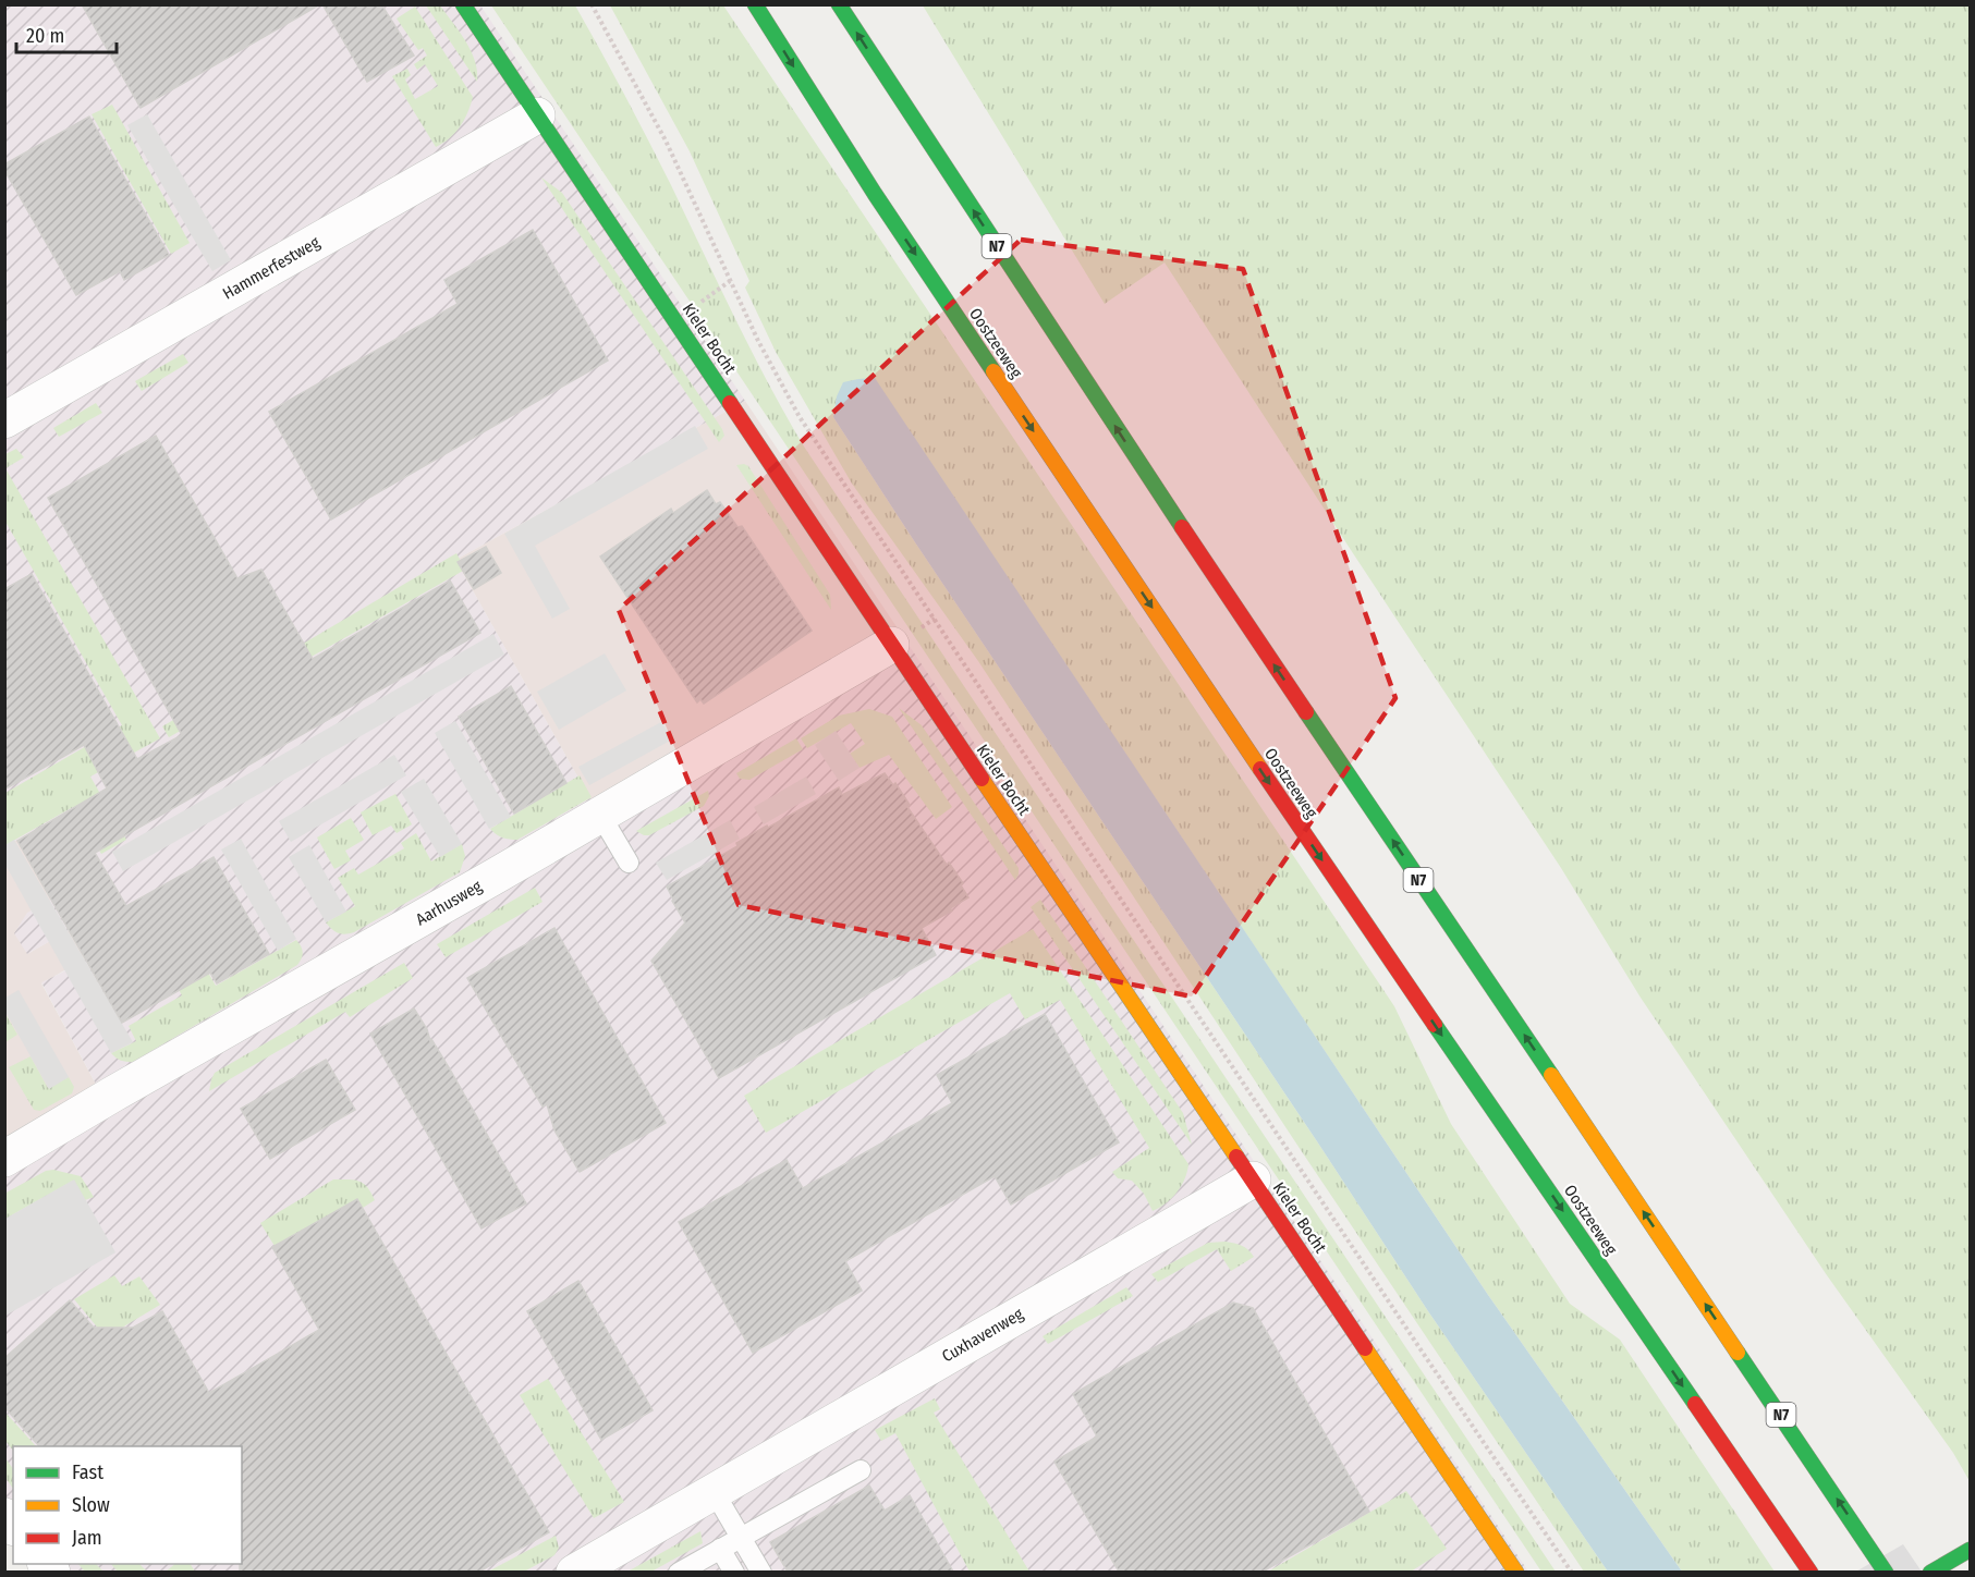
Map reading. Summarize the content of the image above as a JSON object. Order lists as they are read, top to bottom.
{
  "streets": {
    "main road": ["N7", "Kieler Bocht", "Oostzeeweg"],
    "street": ["Hammerfestweg", "Aarhusweg", "Cuxhavenweg"]
  },
  "crossings": [
    ["Hammerfestweg", "Kieler Bocht"],
    ["Kieler Bocht", "Aarhusweg"],
    ["Kieler Bocht", "Cuxhavenweg"]
  ],
  "legend": ["Fast", "Slow", "Jam"],
  "scale_bar": "20 m"
}
